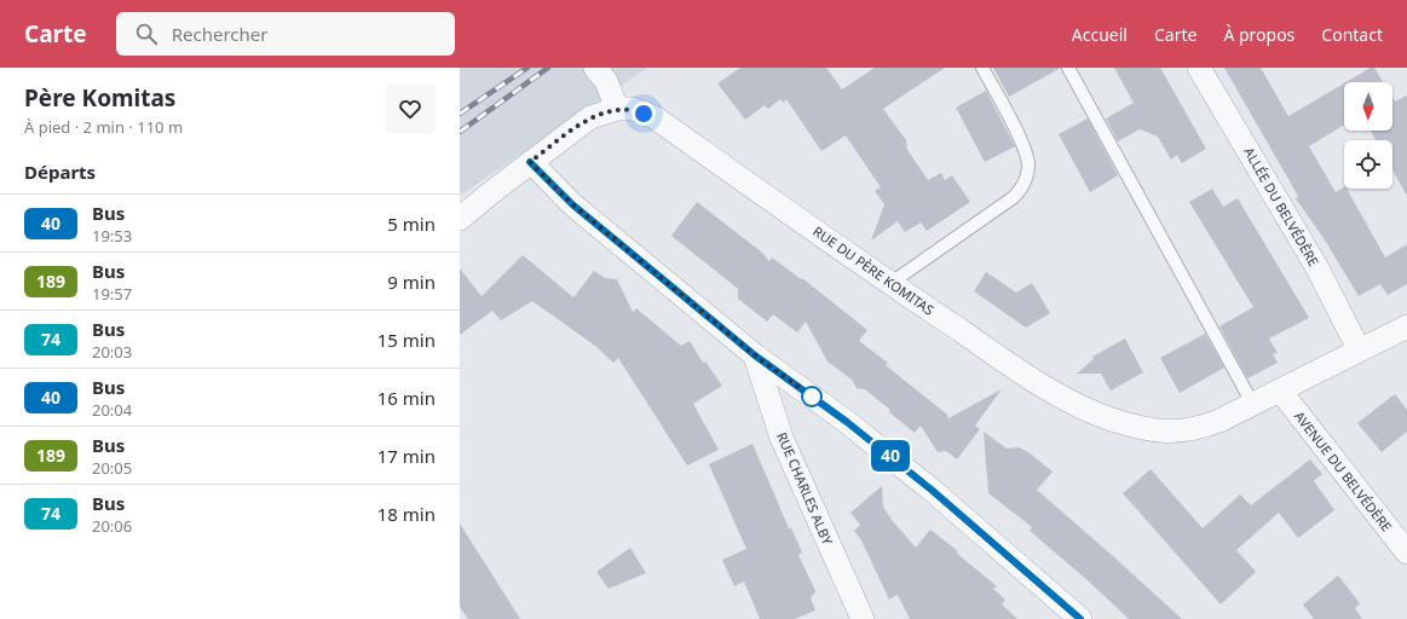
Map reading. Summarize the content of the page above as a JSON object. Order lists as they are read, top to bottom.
{
  "streets": {
    "street": [
      "ALLÉE DU BELVÉDÈRE",
      "RUE DU PÈRE KOMITAS",
      "AVENUE DU BELVÉDÈRE",
      "RUE CHARLES ALBY"
    ]
  },
  "crossings": [
    ["ALLÉE DU BELVÉDÈRE", "RUE DU PÈRE KOMITAS"],
    ["RUE DU PÈRE KOMITAS", "AVENUE DU BELVÉDÈRE"]
  ],
  "lines": ["bus line 40"],
  "north": "bottom",
  "page": {
    "header": "Carte",
    "search": "Rechercher",
    "nav": [
      "Accueil",
      "Carte",
      "À propos",
      "Contact"
    ],
    "heading": [
      ["Père Komitas", "À pied · 2 min · 110 m"],
      "Départs"
    ],
    "on_map": "40",
    "list": [
      {
        "mark": "40",
        "name": "Bus",
        "note": "19:53",
        "value": "5 min"
      },
      {
        "mark": "189",
        "name": "Bus",
        "note": "19:57",
        "value": "9 min"
      },
      {
        "mark": "74",
        "name": "Bus",
        "note": "20:03",
        "value": "15 min"
      },
      {
        "mark": "40",
        "name": "Bus",
        "note": "20:04",
        "value": "16 min"
      },
      {
        "mark": "189",
        "name": "Bus",
        "note": "20:05",
        "value": "17 min"
      },
      {
        "mark": "74",
        "name": "Bus",
        "note": "20:06",
        "value": "18 min"
      }
    ]
  }
}
